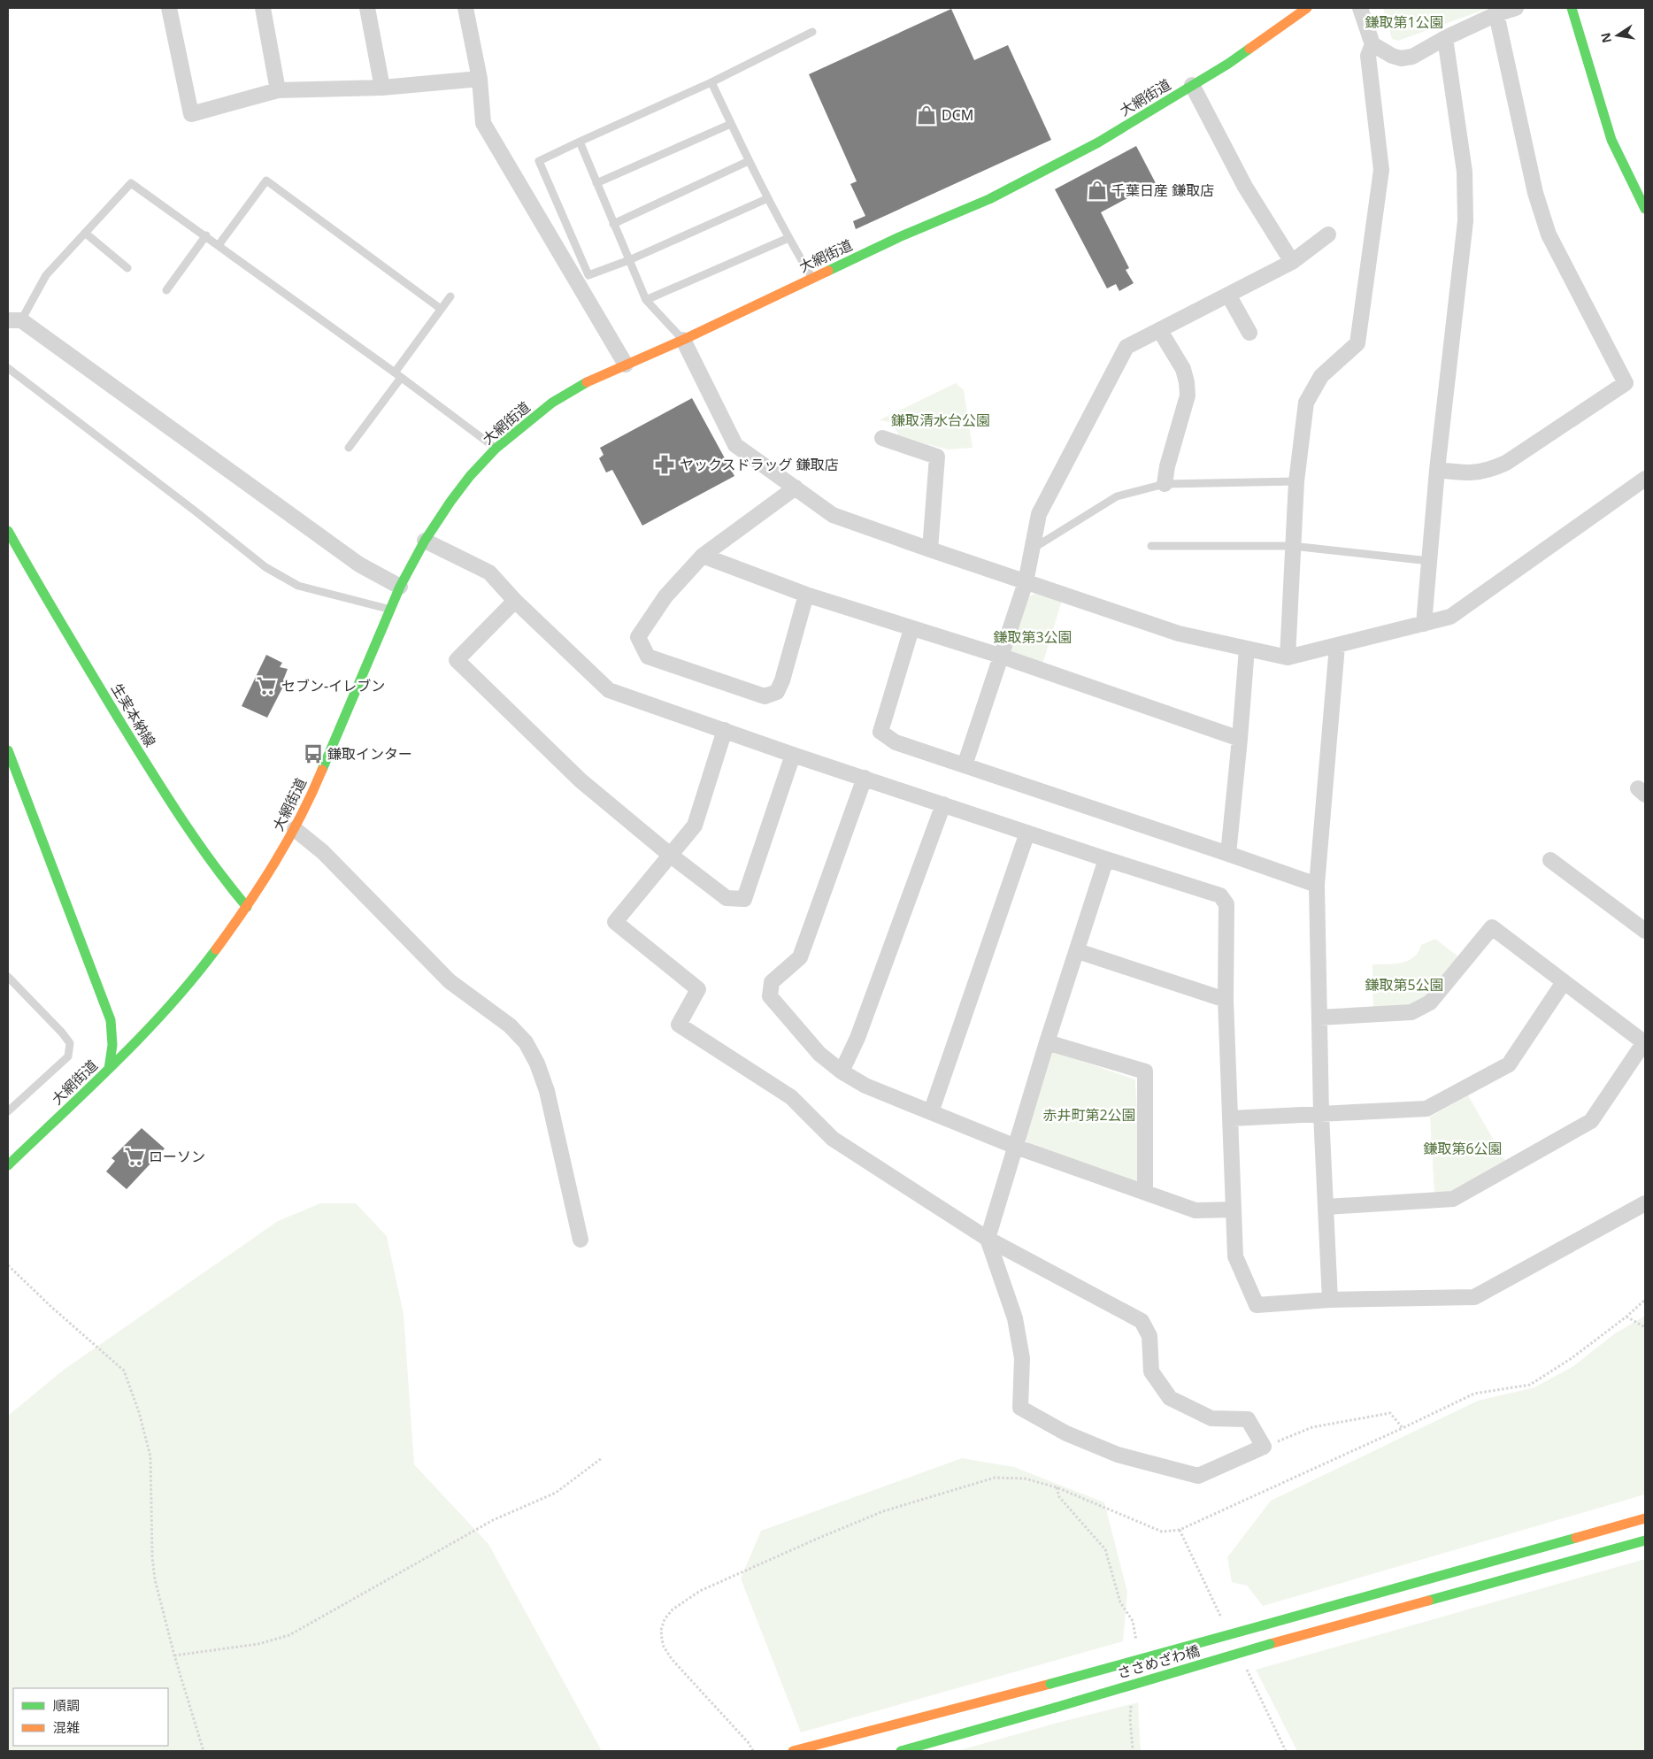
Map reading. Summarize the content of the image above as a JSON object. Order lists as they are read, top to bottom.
{
  "streets": {
    "main road": ["大網街道", "生実本納線", "ささめざわ橋"]
  },
  "crossings": [
    ["大網街道", "生実本納線"]
  ],
  "parks": [
    "鎌取第1公園",
    "鎌取清水台公園",
    "鎌取第3公園",
    "鎌取第5公園",
    "赤井町第2公園",
    "鎌取第6公園"
  ],
  "places": {
    "shop": ["DCM", "千葉日産 鎌取店"],
    "pharmacy": ["ヤックスドラッグ 鎌取店"],
    "supermarket": ["セブン-イレブン", "ローソン"],
    "bus stop": ["鎌取インター"]
  },
  "legend": ["順調", "混雑"],
  "north": "left"
}
